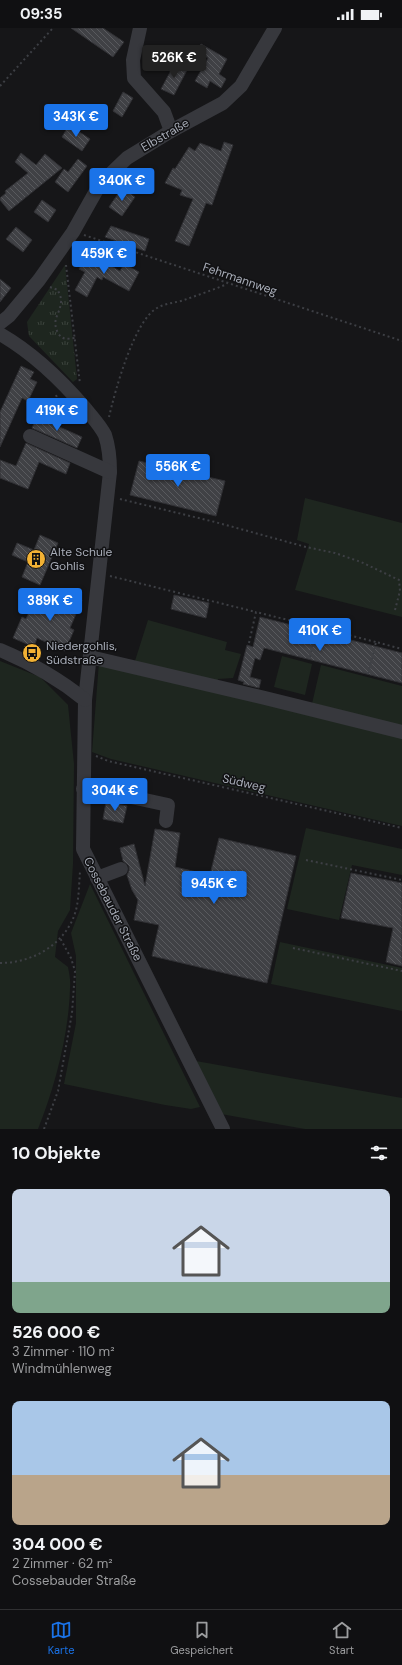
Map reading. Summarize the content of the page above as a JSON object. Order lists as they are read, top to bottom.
{
  "streets": {
    "street": ["Elbstraße", "Cossebauder Straße"],
    "path": ["Fehrmannweg", "Südweg"]
  },
  "crossings": [
    ["Elbstraße", "Fehrmannweg"],
    ["Südweg", "Cossebauder Straße"]
  ],
  "places": {
    "building": ["Alte Schule Gohlis"],
    "bus stop": ["Niedergohlis, Südstraße"]
  },
  "page": {
    "status": "09:35",
    "price": [
      "526K €",
      "343K €",
      "340K €",
      "459K €",
      "419K €",
      "556K €",
      "389K €",
      "410K €",
      "304K €",
      "945K €"
    ],
    "heading": "10 Objekte",
    "list": [
      {
        "name": "526 000 €",
        "note": "3 Zimmer · 110 m² · Windmühlenweg"
      },
      {
        "name": "304 000 €",
        "note": "2 Zimmer · 62 m² · Cossebauder Straße"
      }
    ],
    "tabs": ["Karte", "Gespeichert", "Start"]
  }
}
